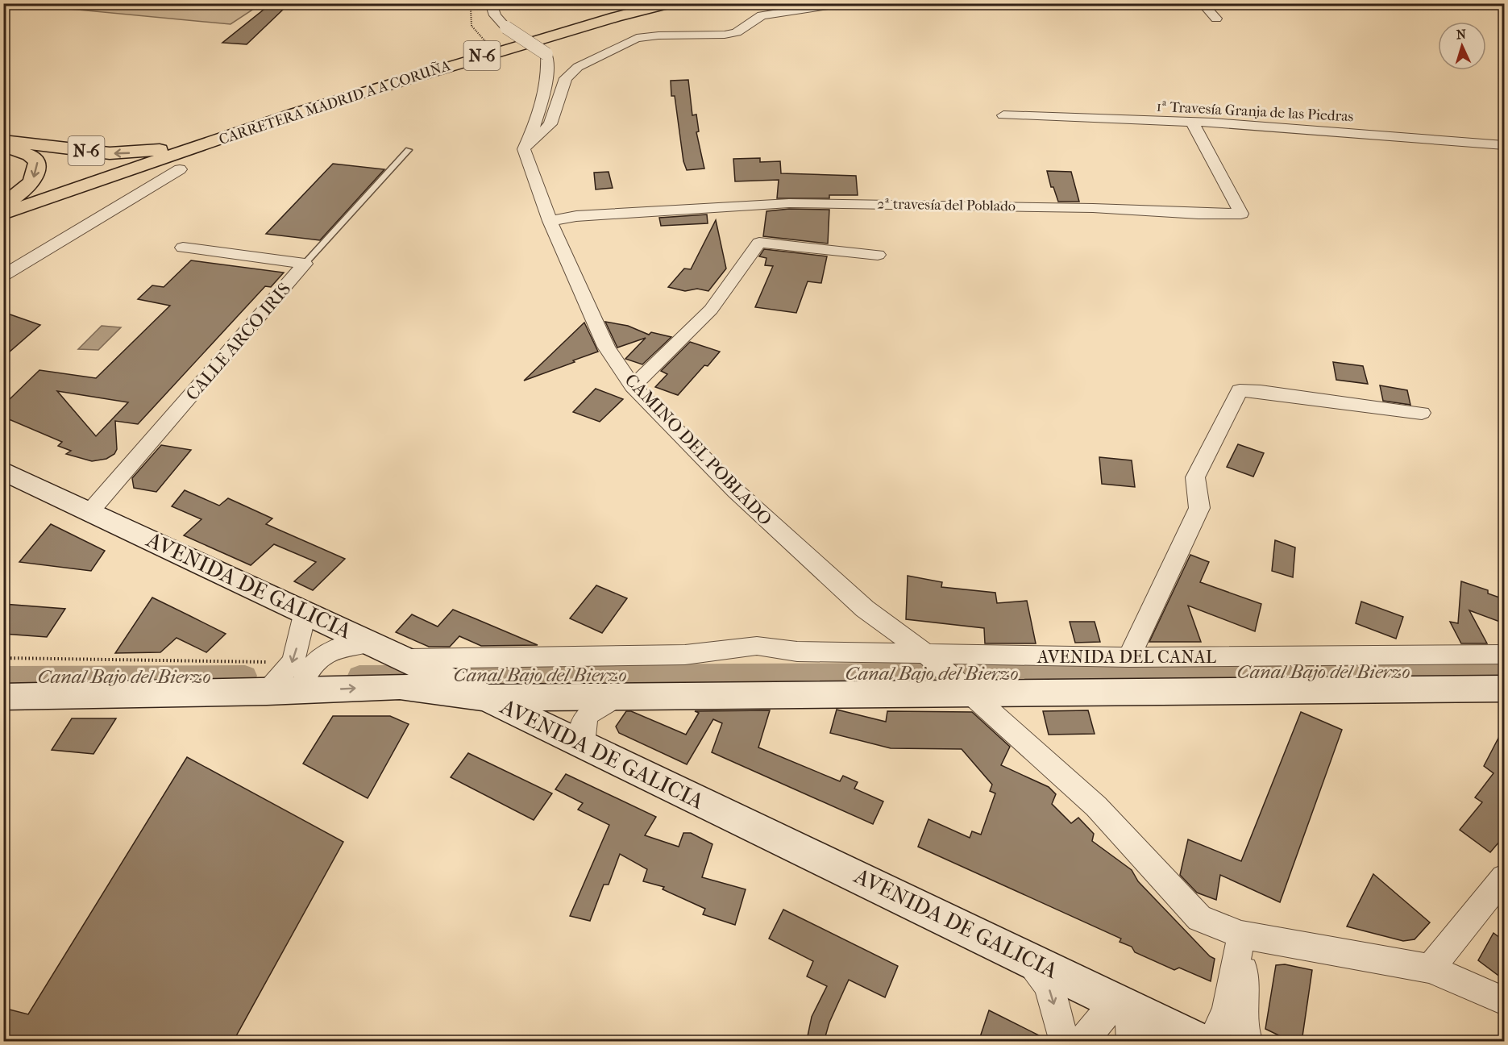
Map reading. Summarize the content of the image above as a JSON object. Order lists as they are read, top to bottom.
{
  "streets": {
    "highway": ["N-6", "CARRETERA MADRID A A CORUÑA"],
    "street": [
      "1ª Travesía Granja de las Piedras",
      "2ª travesía del Poblado",
      "CALLE ARCO IRIS",
      "CAMINO DEL POBLADO",
      "AVENIDA DE GALICIA",
      "AVENIDA DEL CANAL"
    ]
  },
  "crossings": [
    ["N-6", "CARRETERA MADRID A A CORUÑA"],
    ["1ª Travesía Granja de las Piedras", "2ª travesía del Poblado"],
    ["2ª travesía del Poblado", "CAMINO DEL POBLADO"],
    ["CALLE ARCO IRIS", "AVENIDA DE GALICIA"],
    ["CAMINO DEL POBLADO", "AVENIDA DEL CANAL"],
    ["AVENIDA DE GALICIA", "AVENIDA DEL CANAL"]
  ],
  "water": ["Canal Bajo del Bierzo"],
  "north": "top"
}
